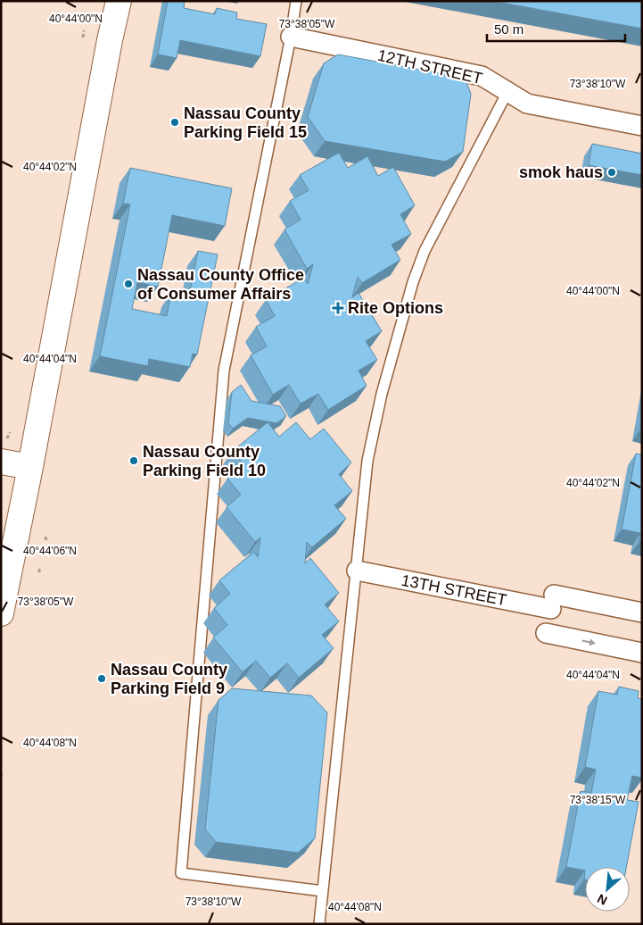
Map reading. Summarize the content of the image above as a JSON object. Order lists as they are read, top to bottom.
{
  "streets": {
    "street": ["12TH STREET", "13TH STREET"]
  },
  "places": {
    "other": [
      "Nassau County Parking Field 15",
      "smok haus",
      "Nassau County Office of Consumer Affairs",
      "Nassau County Parking Field 10",
      "Nassau County Parking Field 9"
    ],
    "health": ["Rite Options"]
  },
  "scale_bar": "50 m",
  "north": "bottom left",
  "coordinates": [
    "40°44'00\"N",
    "73°38'05\"W",
    "73°38'10\"W",
    "40°44'02\"N",
    "40°44'04\"N",
    "40°44'06\"N",
    "40°44'08\"N",
    "73°38'15\"W"
  ]
}
